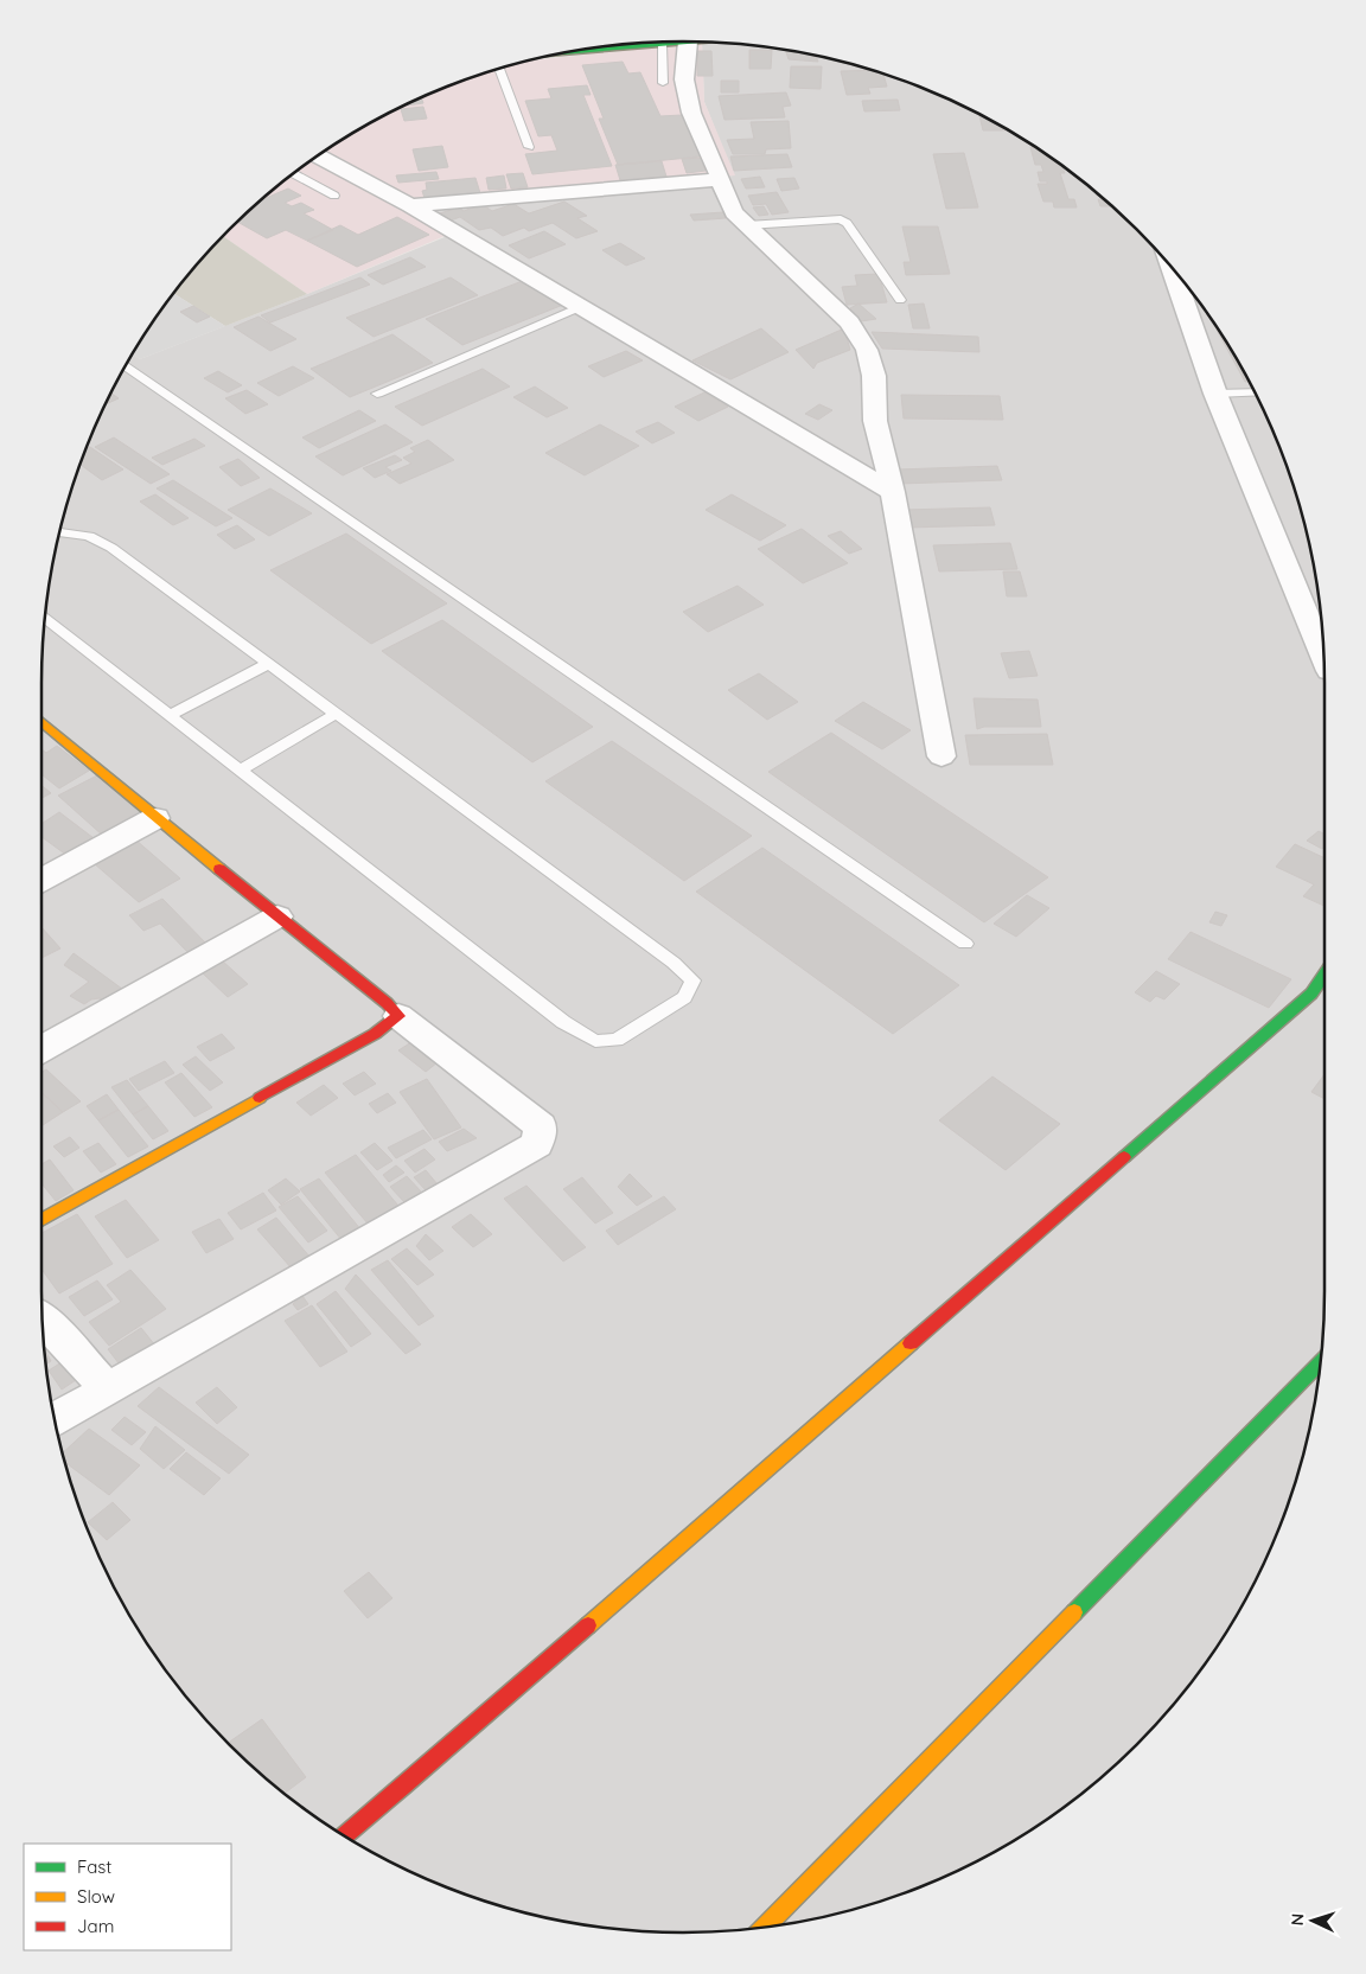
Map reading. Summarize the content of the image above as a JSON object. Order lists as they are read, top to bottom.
{
  "legend": ["Fast", "Slow", "Jam"],
  "north": "left"
}
